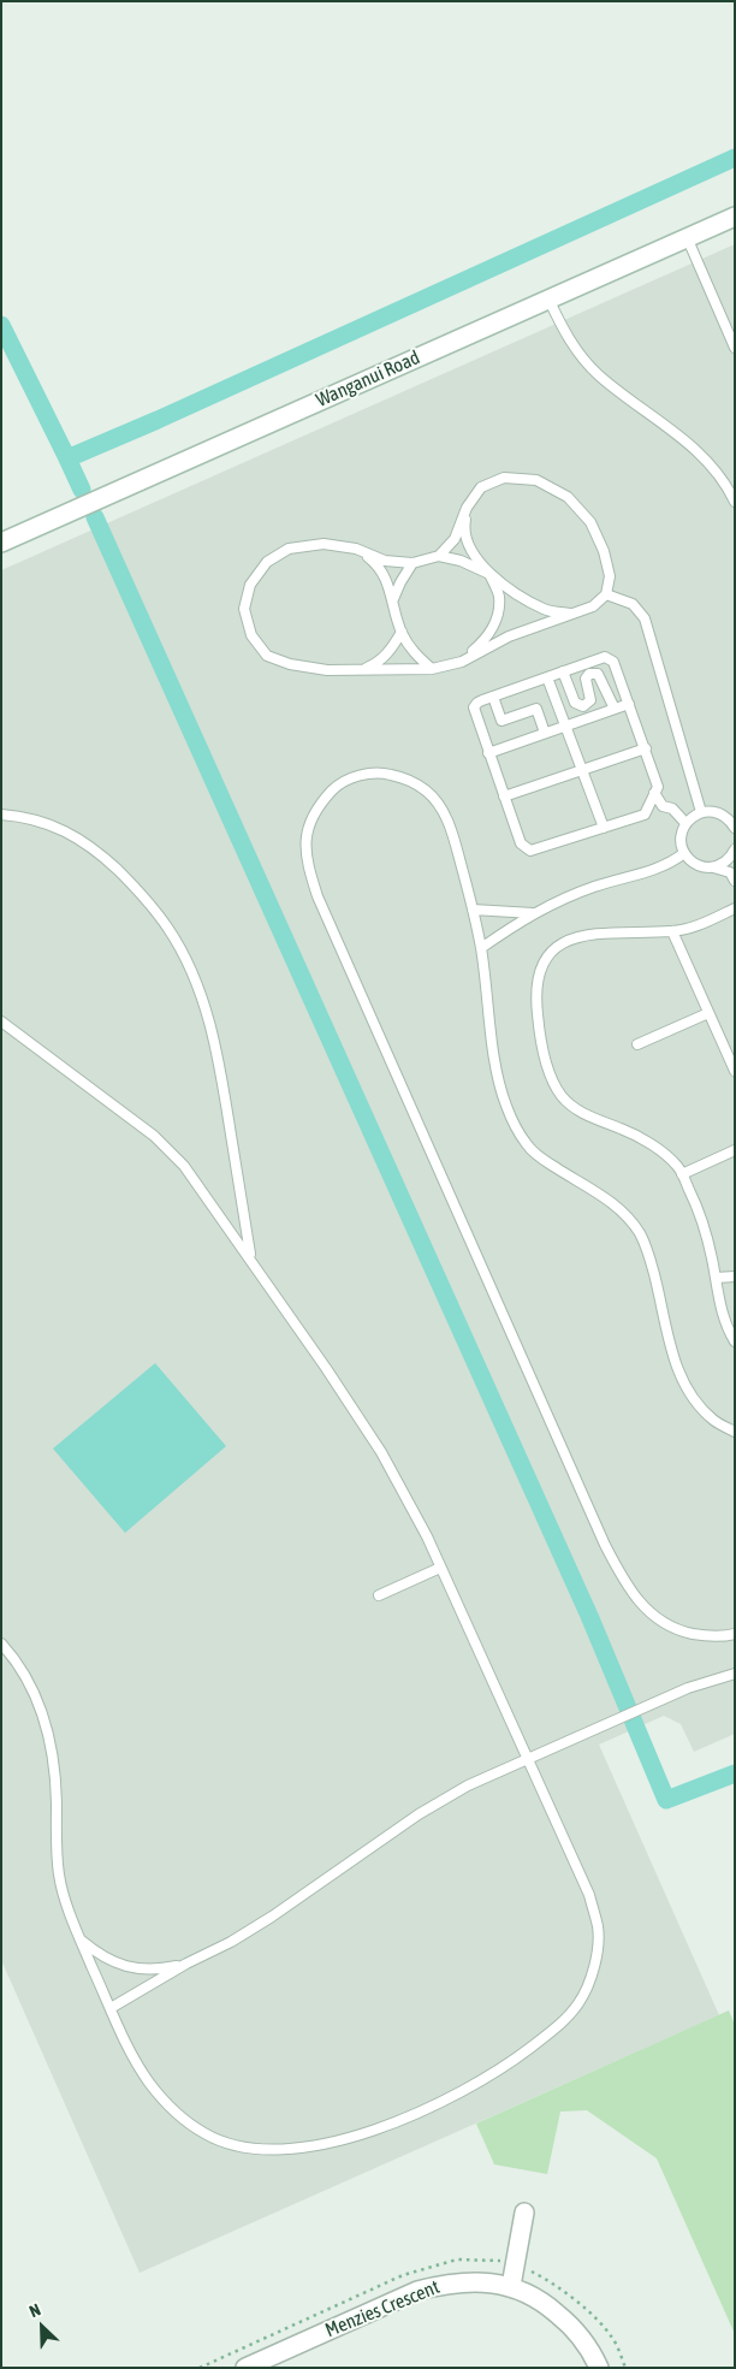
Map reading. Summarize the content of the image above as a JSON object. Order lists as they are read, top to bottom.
{
  "streets": {
    "street": ["Wanganui Road", "Menzies Crescent"]
  },
  "north": "top left"
}
